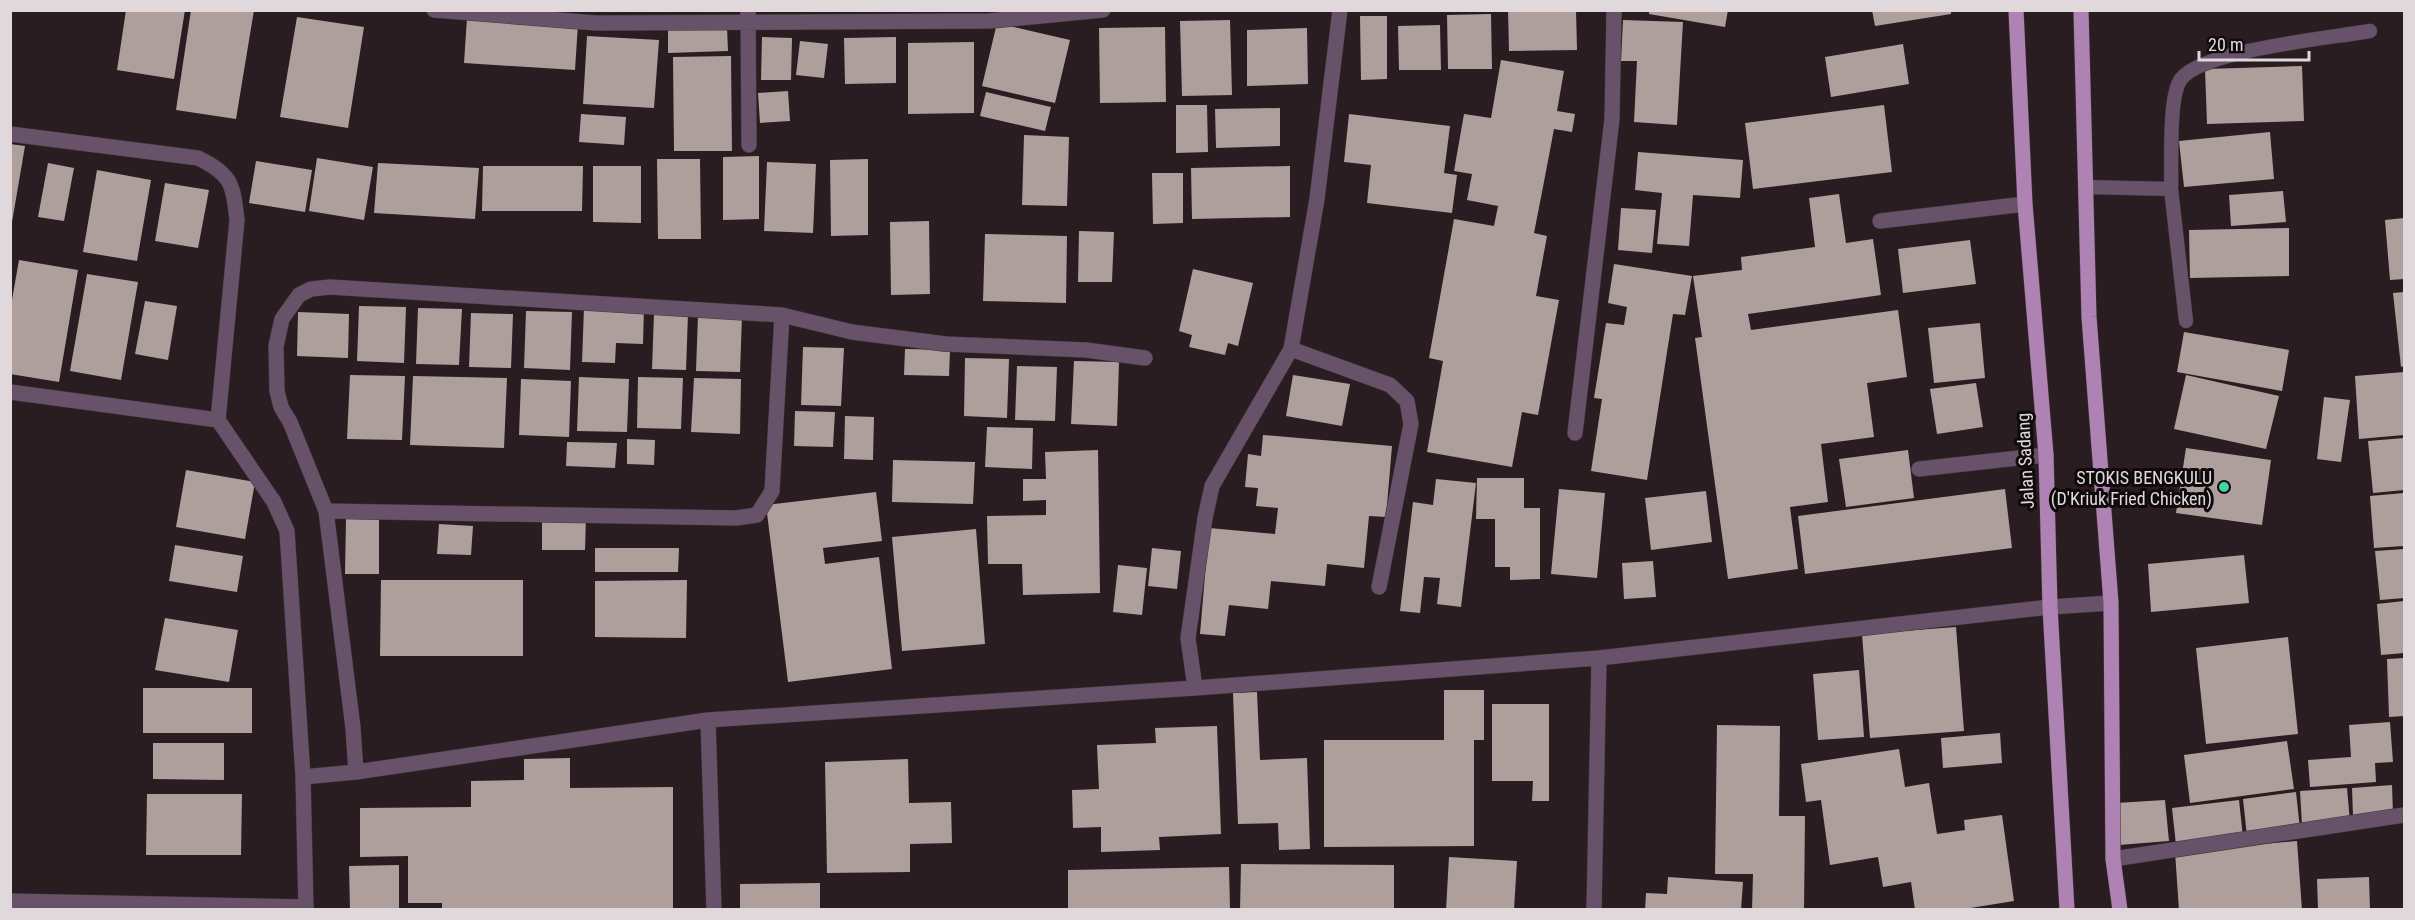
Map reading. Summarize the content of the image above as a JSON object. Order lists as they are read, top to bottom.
{
  "streets": {
    "main road": ["Jalan Sadang"]
  },
  "places": ["STOKIS BENGKULU (D'Kriuk Fried Chicken)"],
  "scale_bar": "20 m"
}
